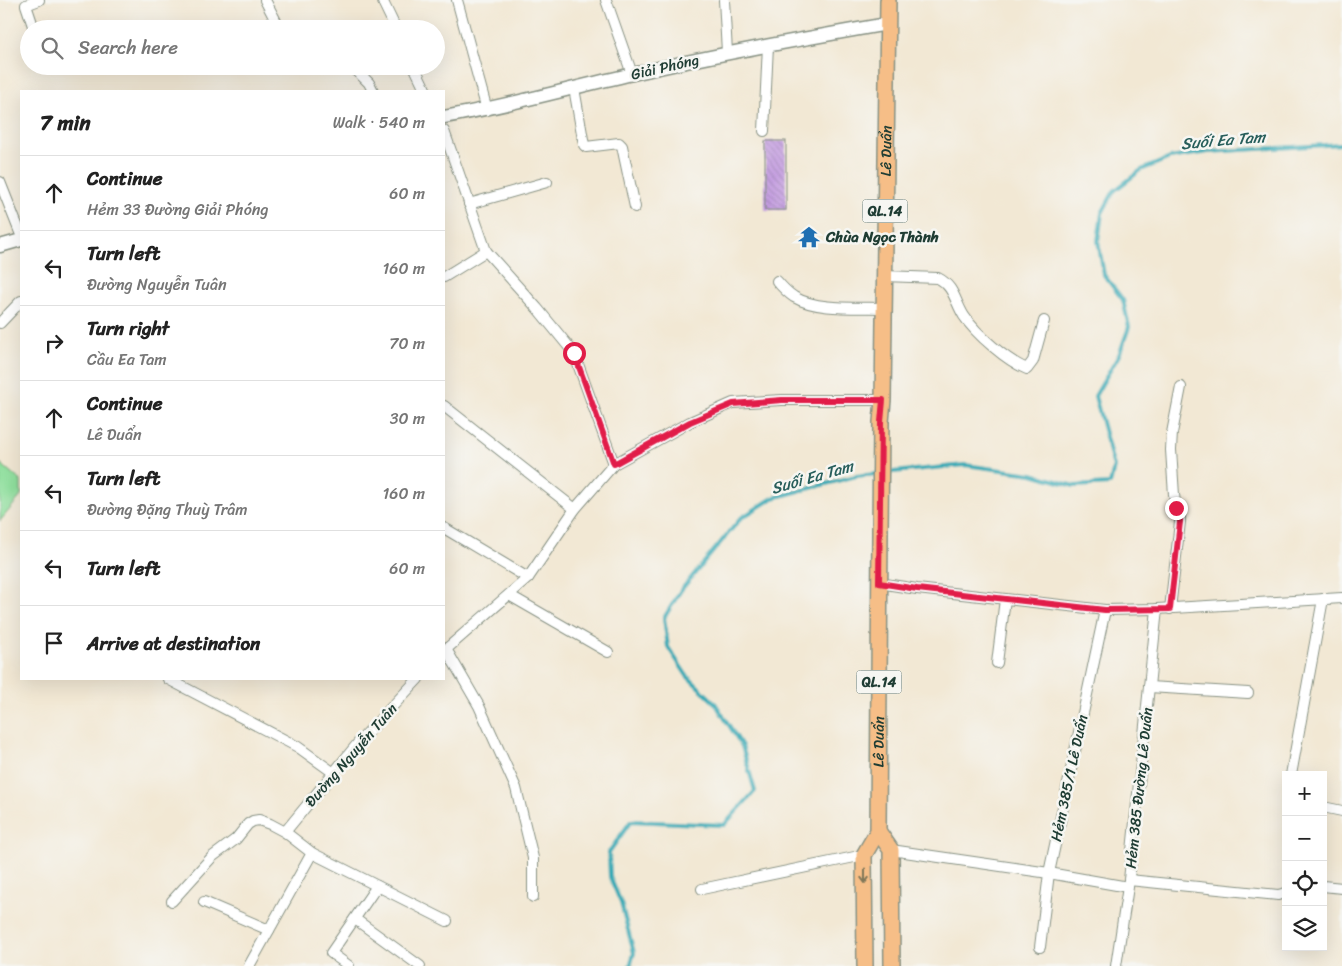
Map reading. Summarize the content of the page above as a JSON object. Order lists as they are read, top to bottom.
{
  "streets": {
    "main road": ["Lê Duẩn", "QL.14"],
    "street": [
      "Giải Phóng",
      "Đường Nguyễn Tuân",
      "Hẻm 385/1 Lê Duẩn",
      "Hẻm 385 Đường Lê Duẩn"
    ]
  },
  "crossings": [
    ["Giải Phóng", "Lê Duẩn"]
  ],
  "water": ["Suối Ea Tam"],
  "places": {
    "temple": ["Chùa Ngọc Thành"]
  },
  "page": {
    "search": "Search here",
    "heading": ["7 min", "Walk · 540 m"],
    "list": [
      ["Continue", "Hẻm 33 Đường Giải Phóng", "60 m"],
      ["Turn left", "Đường Nguyễn Tuân", "160 m"],
      ["Turn right", "Cầu Ea Tam", "70 m"],
      ["Continue", "Lê Duẩn", "30 m"],
      ["Turn left", "Đường Đặng Thuỳ Trâm", "160 m"],
      ["Turn left", "60 m"],
      "Arrive at destination"
    ],
    "map_buttons": ["+", "−"]
  }
}
